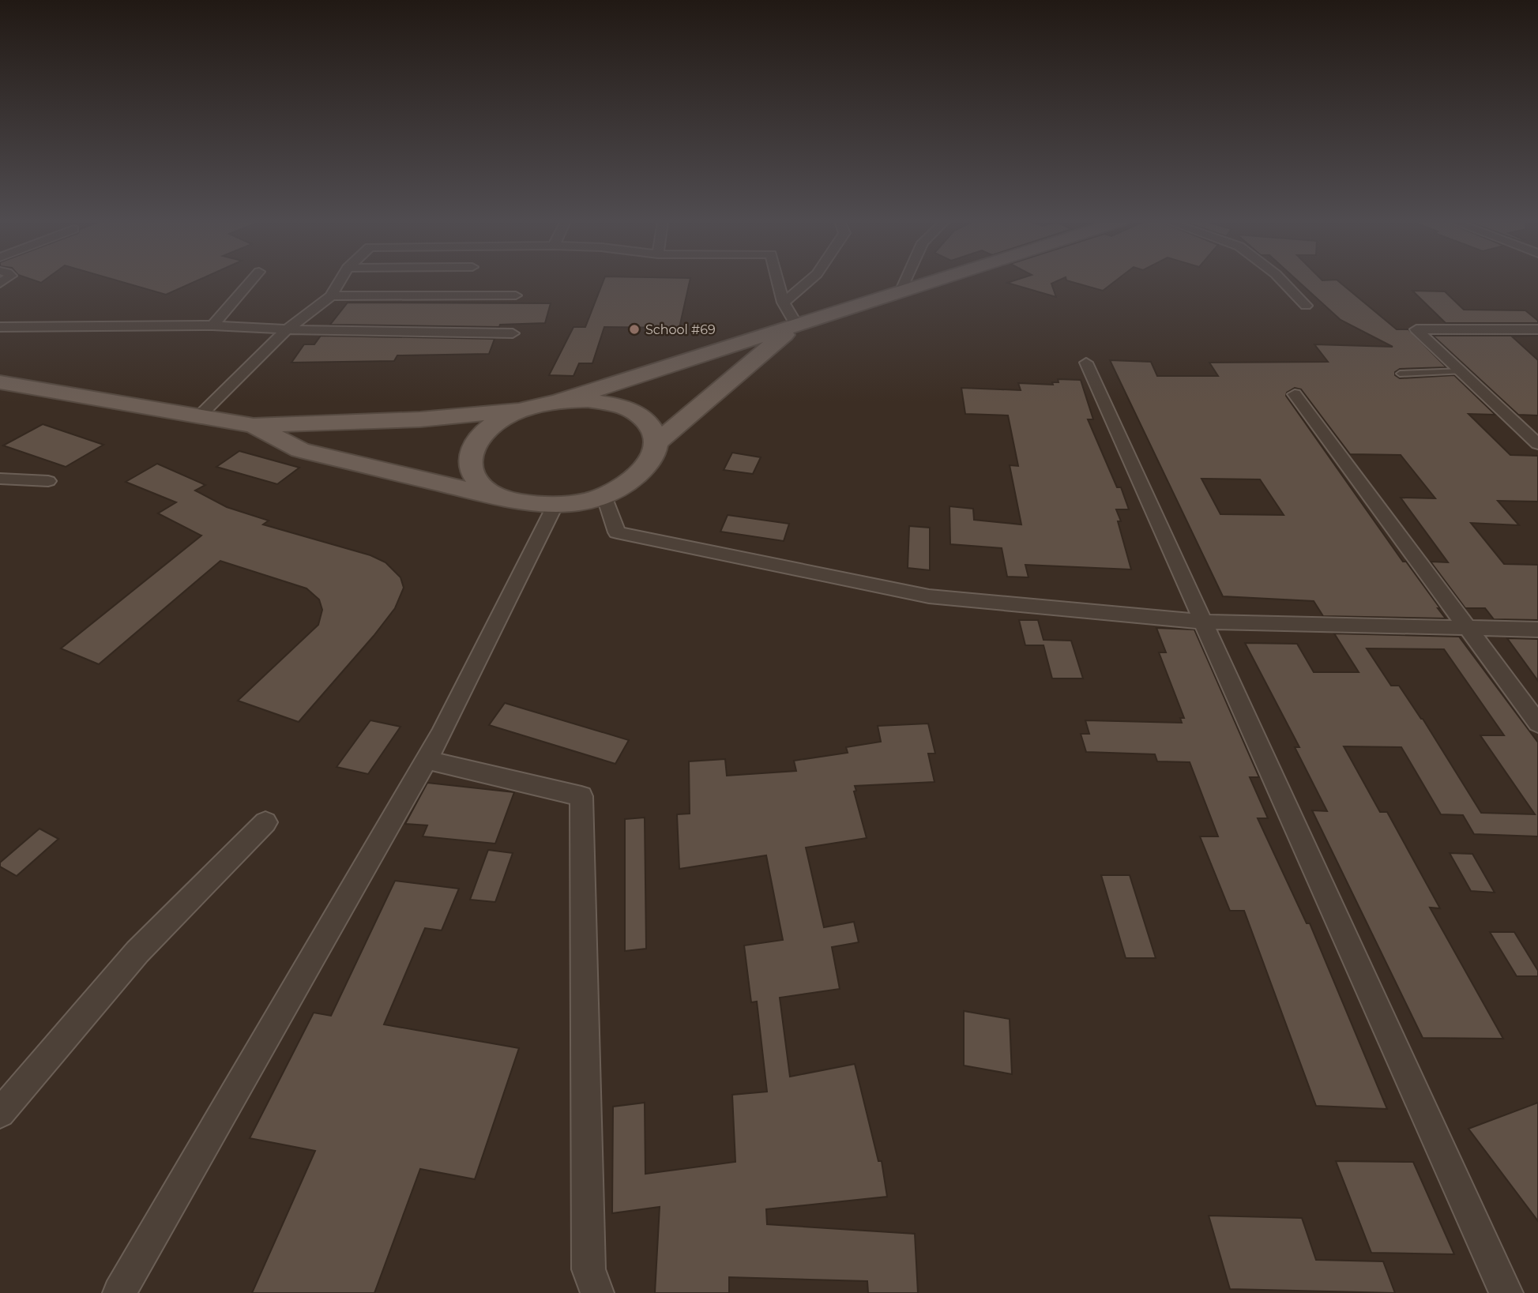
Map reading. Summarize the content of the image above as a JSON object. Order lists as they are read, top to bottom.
{
  "places": ["School #69"]
}
